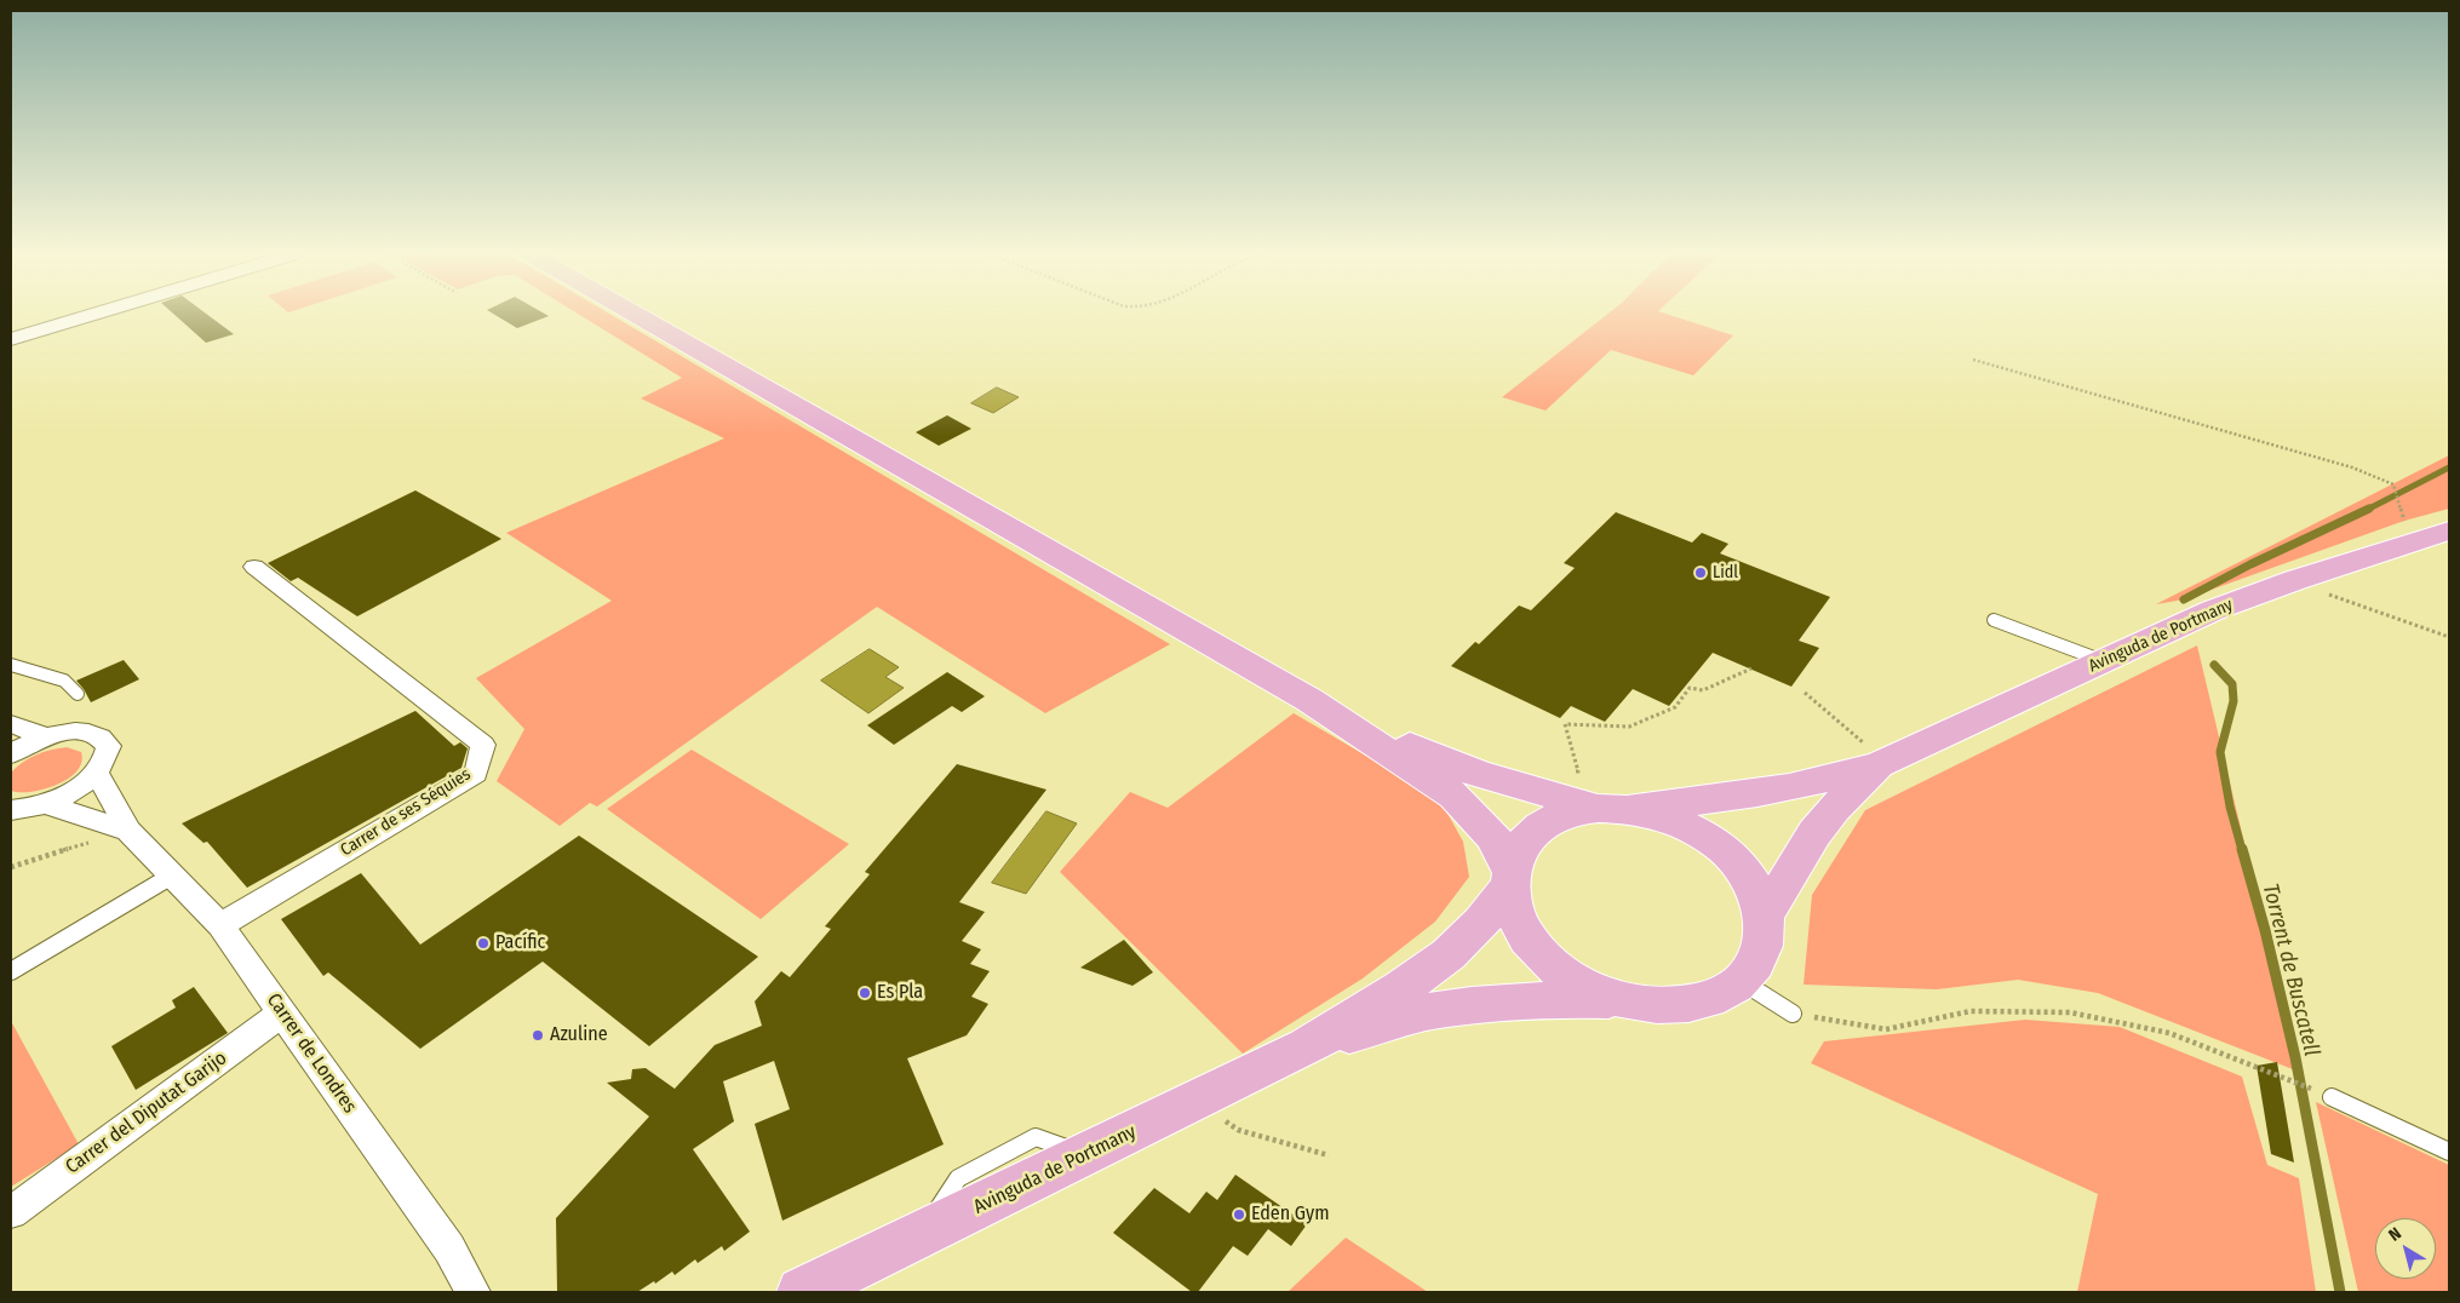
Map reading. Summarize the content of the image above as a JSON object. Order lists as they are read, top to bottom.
{
  "streets": {
    "main road": ["Avinguda de Portmany"],
    "street": ["Carrer de ses Séquies", "Carrer de Londres", "Carrer del Diputat Garijo"]
  },
  "crossings": [
    ["Carrer de ses Séquies", "Carrer de Londres"],
    ["Carrer de Londres", "Carrer del Diputat Garijo"]
  ],
  "water": ["Torrent de Buscatell"],
  "places": [
    "Lidl",
    "Pacífic",
    "Es Pla",
    "Azuline",
    "Eden Gym"
  ],
  "north": "top left"
}
